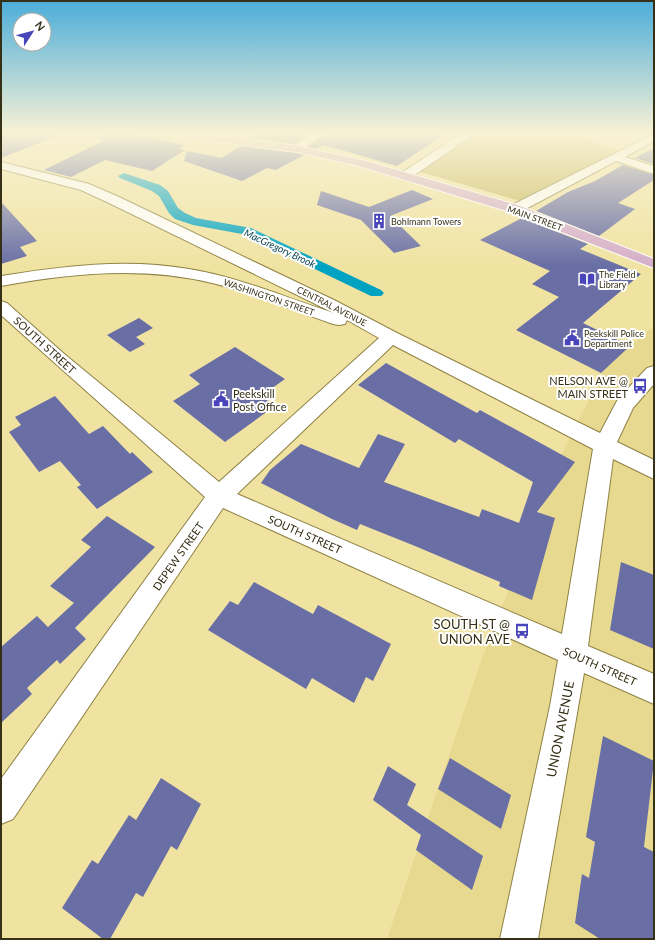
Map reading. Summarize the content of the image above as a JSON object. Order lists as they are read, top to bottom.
{
  "streets": {
    "main road": ["MAIN STREET"],
    "street": [
      "WASHINGTON STREET",
      "CENTRAL AVENUE",
      "SOUTH STREET",
      "DEPEW STREET",
      "UNION AVENUE"
    ]
  },
  "crossings": [
    ["WASHINGTON STREET", "CENTRAL AVENUE"],
    ["WASHINGTON STREET", "DEPEW STREET"],
    ["CENTRAL AVENUE", "DEPEW STREET"],
    ["CENTRAL AVENUE", "UNION AVENUE"],
    ["SOUTH STREET", "DEPEW STREET"],
    ["SOUTH STREET", "UNION AVENUE"]
  ],
  "water": ["MacGregory Brook"],
  "places": {
    "building": ["Bohlmann Towers"],
    "library": ["The Field Library"],
    "public building": ["Peekskill Police Department", "Peekskill Post Office"],
    "bus stop": ["NELSON AVE @ MAIN STREET", "SOUTH ST @ UNION AVE"]
  },
  "north": "top right"
}
